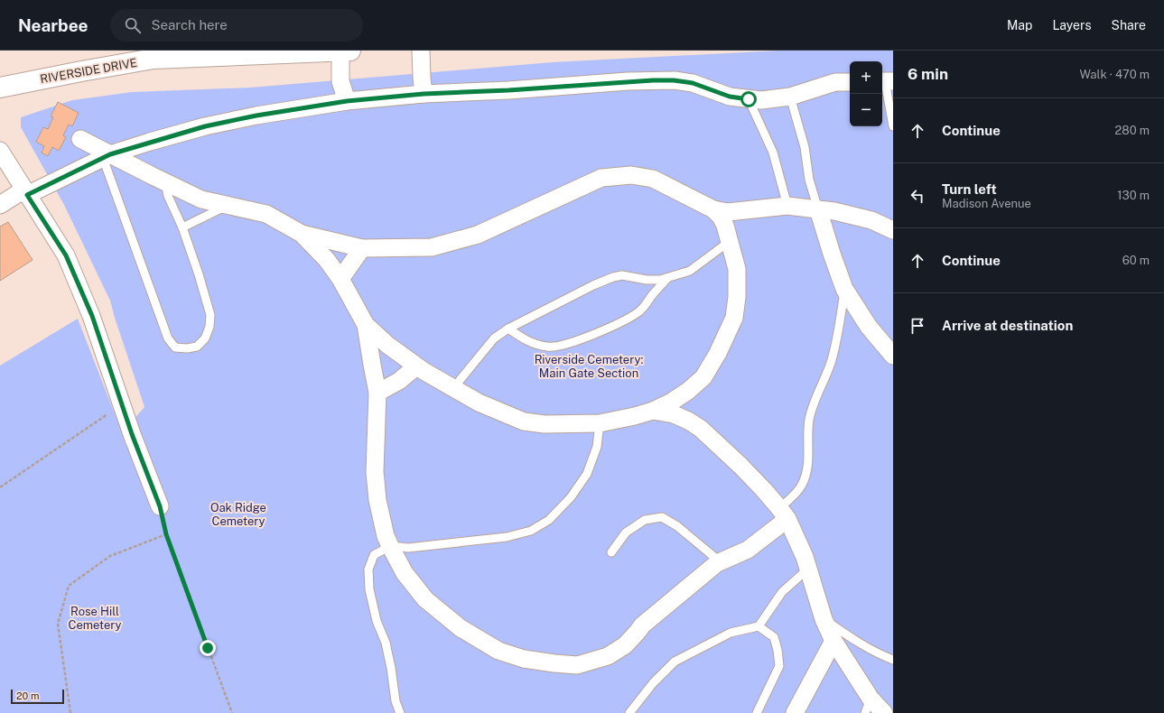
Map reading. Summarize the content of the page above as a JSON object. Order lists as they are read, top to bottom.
{
  "streets": {
    "main road": ["RIVERSIDE DRIVE"]
  },
  "parks": ["Riverside Cemetery: Main Gate Section", "Oak Ridge Cemetery", "Rose Hill Cemetery"],
  "scale_bar": "20 m",
  "page": {
    "header": "Nearbee",
    "search": "Search here",
    "nav": ["Map", "Layers", "Share"],
    "heading": ["6 min", "Walk · 470 m"],
    "map_buttons": ["+", "−"],
    "list": [
      ["Continue", "280 m"],
      ["Turn left", "Madison Avenue", "130 m"],
      ["Continue", "60 m"],
      "Arrive at destination"
    ],
    "scale": "20 m"
  }
}
